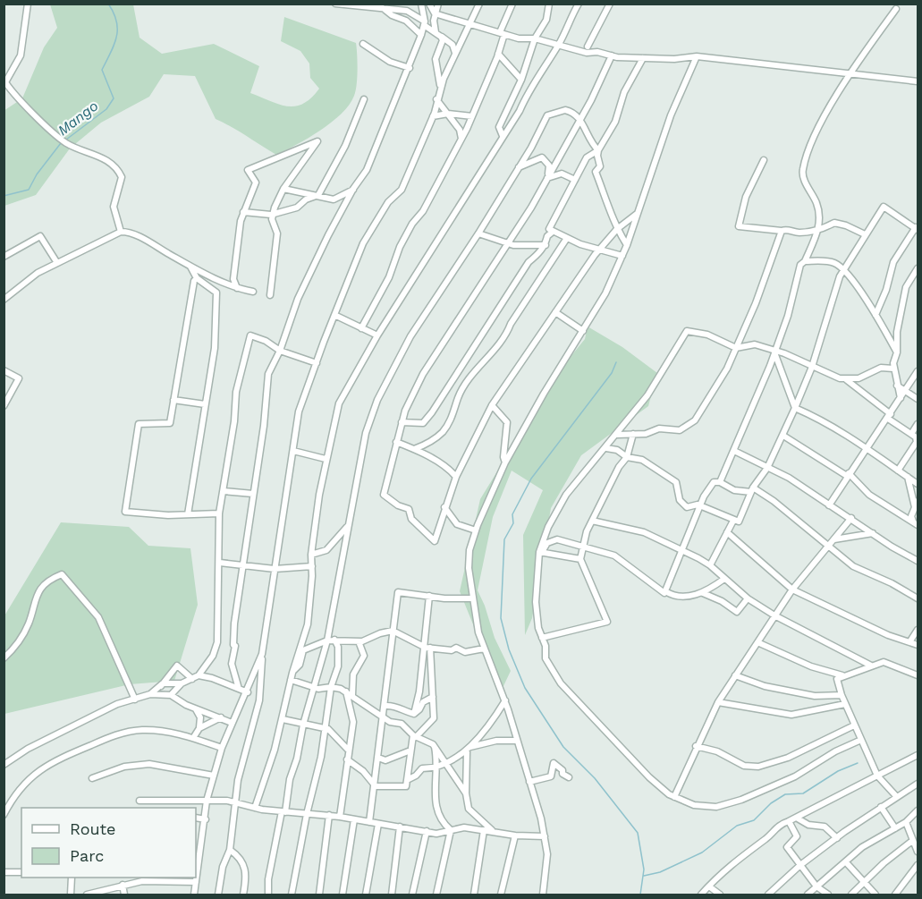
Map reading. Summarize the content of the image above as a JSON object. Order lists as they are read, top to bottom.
{
  "water": ["Mango"],
  "legend": ["Route", "Parc"]
}
